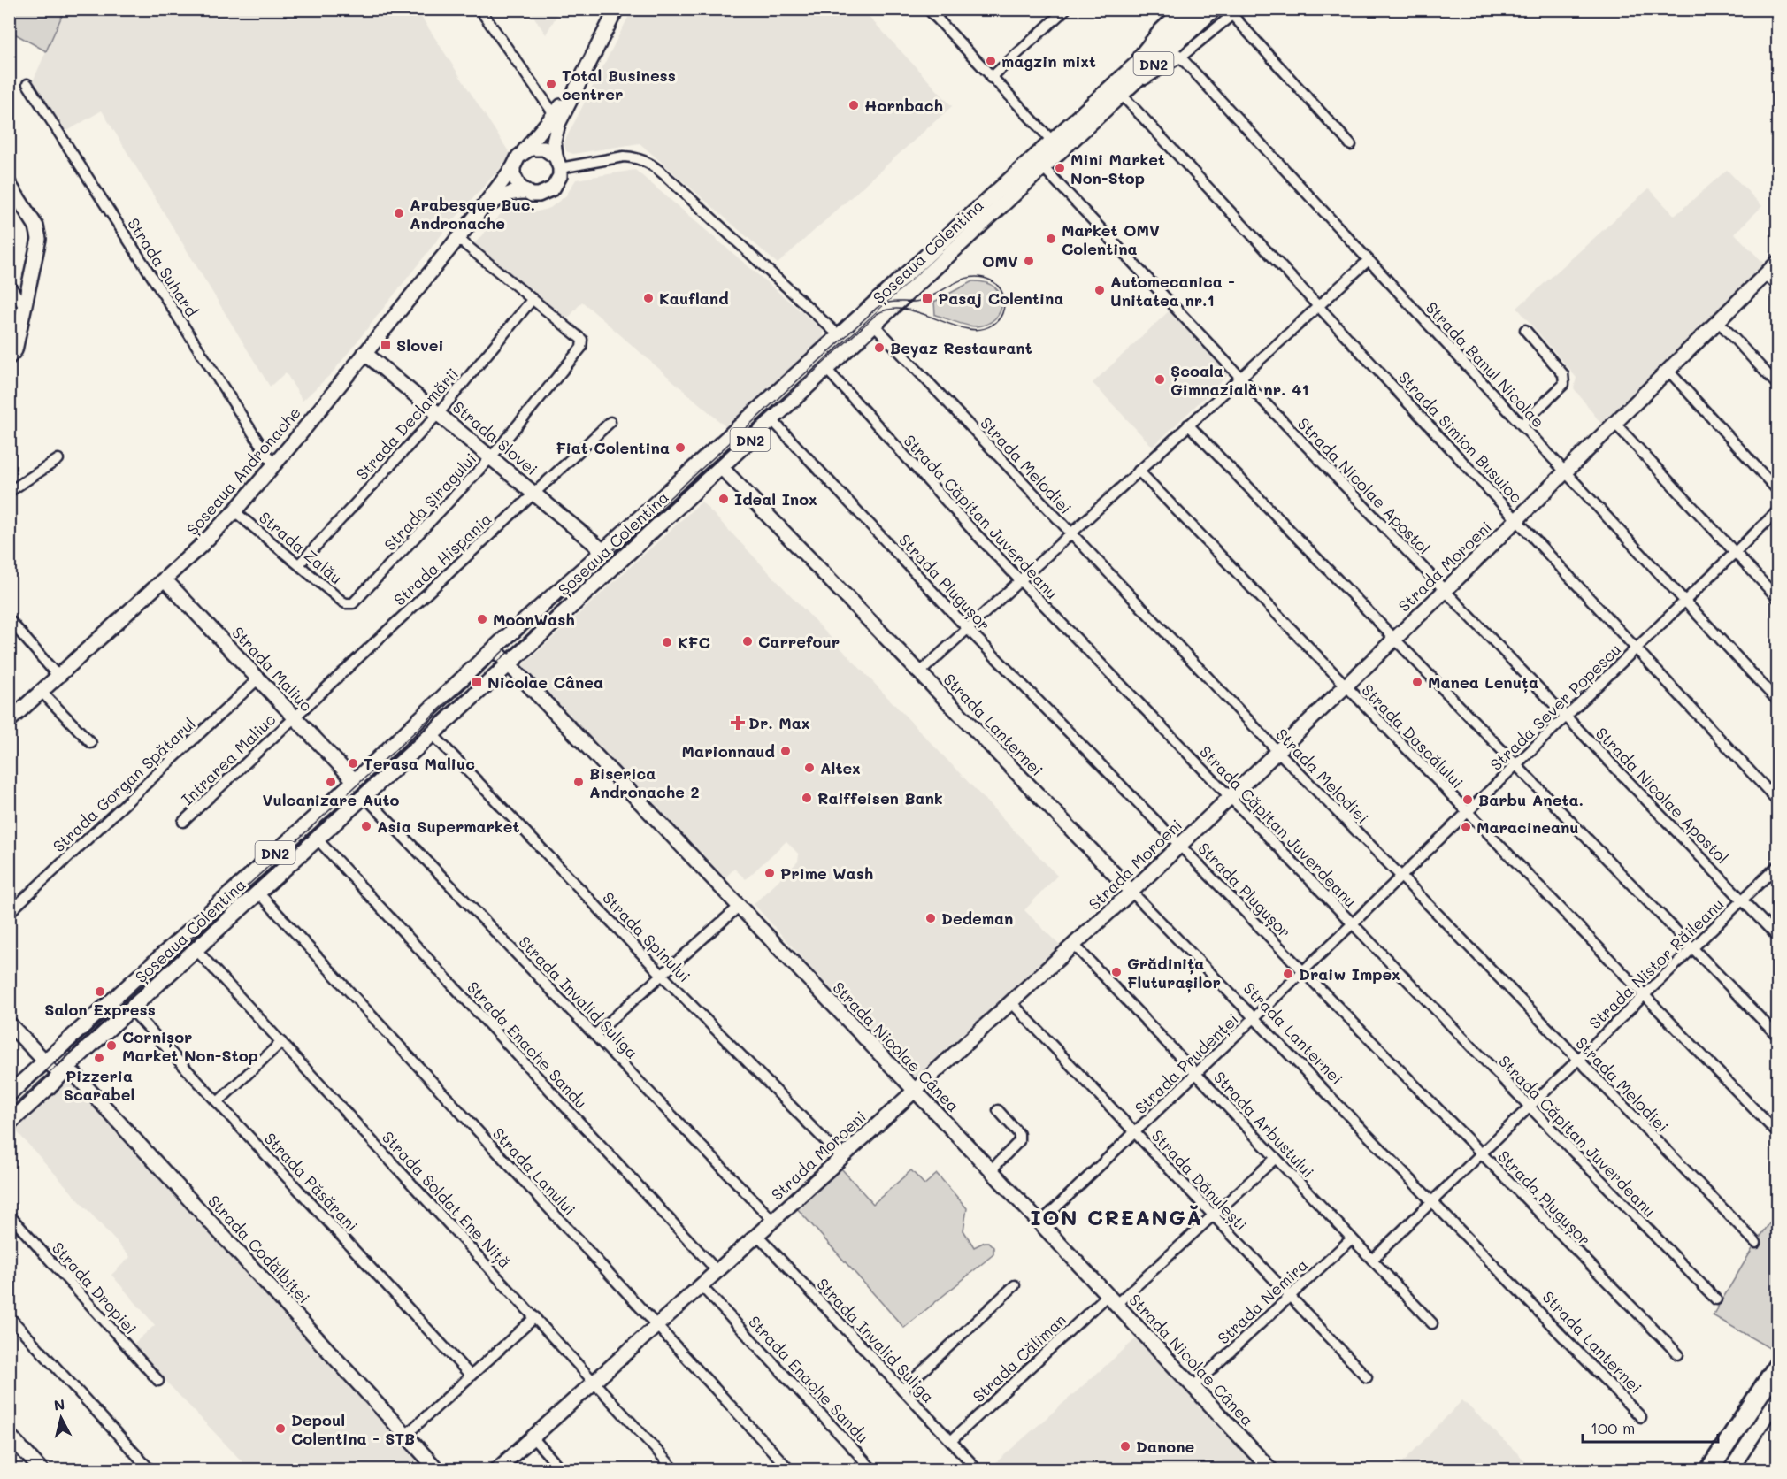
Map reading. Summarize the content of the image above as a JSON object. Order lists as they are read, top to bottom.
{
  "streets": {
    "highway": ["DN2"],
    "main road": ["Șoseaua Colentina"],
    "street": [
      "Strada Suhard",
      "Strada Banul Nicolae",
      "Strada Declamării",
      "Strada Simion Busuioc",
      "Strada Slovei",
      "Strada Melodiei",
      "Șoseaua Andronache",
      "Strada Nicolae Apostol",
      "Strada Șiragului",
      "Strada Căpitan Juverdeanu",
      "Strada Zalău",
      "Strada Hispania",
      "Strada Moroeni",
      "Strada Plugușor",
      "Strada Maliuc",
      "Strada Sever Popescu",
      "Strada Lanternei",
      "Strada Dascălului",
      "Intrarea Maliuc",
      "Strada Gorgan Spătarul",
      "Strada Spinului",
      "Strada Nistor Răileanu",
      "Strada Invalid Suliga",
      "Strada Enache Sandu",
      "Strada Nicolae Cânea",
      "Strada Prudenței",
      "Strada Arbustului",
      "Strada Lanului",
      "Strada Dănulești",
      "Strada Păsărani",
      "Strada Soldat Ene Niță",
      "Strada Codălbiței",
      "Strada Dropiei",
      "Strada Nemira",
      "Strada Căliman"
    ]
  },
  "crossings": [
    ["DN2", "Șoseaua Colentina"],
    ["Șoseaua Colentina", "Strada Banul Nicolae"],
    ["Șoseaua Colentina", "Strada Simion Busuioc"],
    ["Șoseaua Colentina", "Strada Slovei"],
    ["Șoseaua Colentina", "Strada Melodiei"],
    ["Șoseaua Colentina", "Strada Nicolae Apostol"],
    ["Șoseaua Colentina", "Strada Căpitan Juverdeanu"],
    ["Șoseaua Colentina", "Strada Plugușor"],
    ["Șoseaua Colentina", "Strada Maliuc"],
    ["Șoseaua Colentina", "Strada Lanternei"],
    ["Șoseaua Colentina", "Strada Spinului"],
    ["Șoseaua Colentina", "Strada Invalid Suliga"],
    ["Șoseaua Colentina", "Strada Enache Sandu"],
    ["Șoseaua Colentina", "Strada Nicolae Cânea"],
    ["Șoseaua Colentina", "Strada Lanului"],
    ["Șoseaua Colentina", "Strada Păsărani"],
    ["Șoseaua Colentina", "Strada Soldat Ene Niță"],
    ["Șoseaua Colentina", "Strada Codălbiței"],
    ["Strada Suhard", "Șoseaua Andronache"],
    ["Strada Banul Nicolae", "Strada Moroeni"],
    ["Strada Banul Nicolae", "Strada Sever Popescu"],
    ["Strada Declamării", "Strada Slovei"],
    ["Strada Declamării", "Strada Șiragului"],
    ["Strada Declamării", "Strada Zalău"],
    ["Strada Simion Busuioc", "Strada Moroeni"],
    ["Strada Simion Busuioc", "Strada Sever Popescu"],
    ["Strada Slovei", "Șoseaua Andronache"],
    ["Strada Slovei", "Strada Șiragului"],
    ["Strada Slovei", "Strada Hispania"],
    ["Strada Melodiei", "Strada Moroeni"],
    ["Strada Melodiei", "Strada Sever Popescu"],
    ["Strada Melodiei", "Strada Nistor Răileanu"],
    ["Șoseaua Andronache", "Strada Șiragului"],
    ["Șoseaua Andronache", "Strada Zalău"],
    ["Șoseaua Andronache", "Strada Maliuc"],
    ["Strada Nicolae Apostol", "Strada Moroeni"],
    ["Strada Nicolae Apostol", "Strada Sever Popescu"],
    ["Strada Nicolae Apostol", "Strada Nistor Răileanu"],
    ["Strada Șiragului", "Strada Zalău"],
    ["Strada Căpitan Juverdeanu", "Strada Moroeni"],
    ["Strada Căpitan Juverdeanu", "Strada Sever Popescu"],
    ["Strada Căpitan Juverdeanu", "Strada Nistor Răileanu"],
    ["Strada Căpitan Juverdeanu", "Strada Prudenței"],
    ["Strada Hispania", "Strada Maliuc"],
    ["Strada Hispania", "Intrarea Maliuc"],
    ["Strada Moroeni", "Strada Plugușor"],
    ["Strada Moroeni", "Strada Lanternei"],
    ["Strada Moroeni", "Strada Dascălului"],
    ["Strada Moroeni", "Strada Spinului"],
    ["Strada Moroeni", "Strada Invalid Suliga"],
    ["Strada Moroeni", "Strada Enache Sandu"],
    ["Strada Moroeni", "Strada Nicolae Cânea"],
    ["Strada Moroeni", "Strada Arbustului"],
    ["Strada Moroeni", "Strada Lanului"],
    ["Strada Moroeni", "Strada Dănulești"],
    ["Strada Moroeni", "Strada Soldat Ene Niță"],
    ["Strada Plugușor", "Strada Nistor Răileanu"],
    ["Strada Plugușor", "Strada Prudenței"],
    ["Strada Maliuc", "Intrarea Maliuc"],
    ["Strada Maliuc", "Strada Gorgan Spătarul"],
    ["Strada Sever Popescu", "Strada Dascălului"],
    ["Strada Sever Popescu", "Strada Prudenței"],
    ["Strada Lanternei", "Strada Nistor Răileanu"],
    ["Strada Lanternei", "Strada Prudenței"],
    ["Strada Dascălului", "Strada Nistor Răileanu"],
    ["Strada Nistor Răileanu", "Strada Arbustului"],
    ["Strada Invalid Suliga", "Strada Căliman"],
    ["Strada Nicolae Cânea", "Strada Prudenței"],
    ["Strada Nicolae Cânea", "Strada Nemira"],
    ["Strada Nicolae Cânea", "Strada Căliman"],
    ["Strada Prudenței", "Strada Arbustului"],
    ["Strada Prudenței", "Strada Dănulești"],
    ["Strada Arbustului", "Strada Nemira"],
    ["Strada Arbustului", "Strada Căliman"],
    ["Strada Dănulești", "Strada Nemira"],
    ["Strada Dănulești", "Strada Căliman"]
  ],
  "districts": ["ION CREANGĂ"],
  "places": {
    "other": [
      "magzin mixt",
      "Total Business centrer",
      "Hornbach",
      "Mini Market Non-Stop",
      "Arabesque Buc. Andronache",
      "Market OMV Colentina",
      "OMV",
      "Automecanica - Unitatea nr.1",
      "Kaufland",
      "Beyaz Restaurant",
      "Școala Gimnazială nr. 41",
      "Fiat Colentina",
      "Ideal Inox",
      "MoonWash",
      "Carrefour",
      "KFC",
      "Manea Lenuța",
      "Marionnaud",
      "Terasa Maliuc",
      "Altex",
      "Vulcanizare Auto",
      "Biserica Andronache 2",
      "Raiffeisen Bank",
      "Barbu Aneta.",
      "Asia Supermarket",
      "Maracineanu",
      "Prime Wash",
      "Dedeman",
      "Grădinița Fluturașilor",
      "Draiw Impex",
      "Salon Express",
      "Cornișor Market Non-Stop",
      "Pizzeria Scarabel",
      "Depoul Colentina - STB",
      "Danone"
    ],
    "transit": ["Pasaj Colentina", "Slovei", "Nicolae Cânea"],
    "health": ["Dr. Max"]
  },
  "scale_bar": "100 m",
  "north": "top"
}
